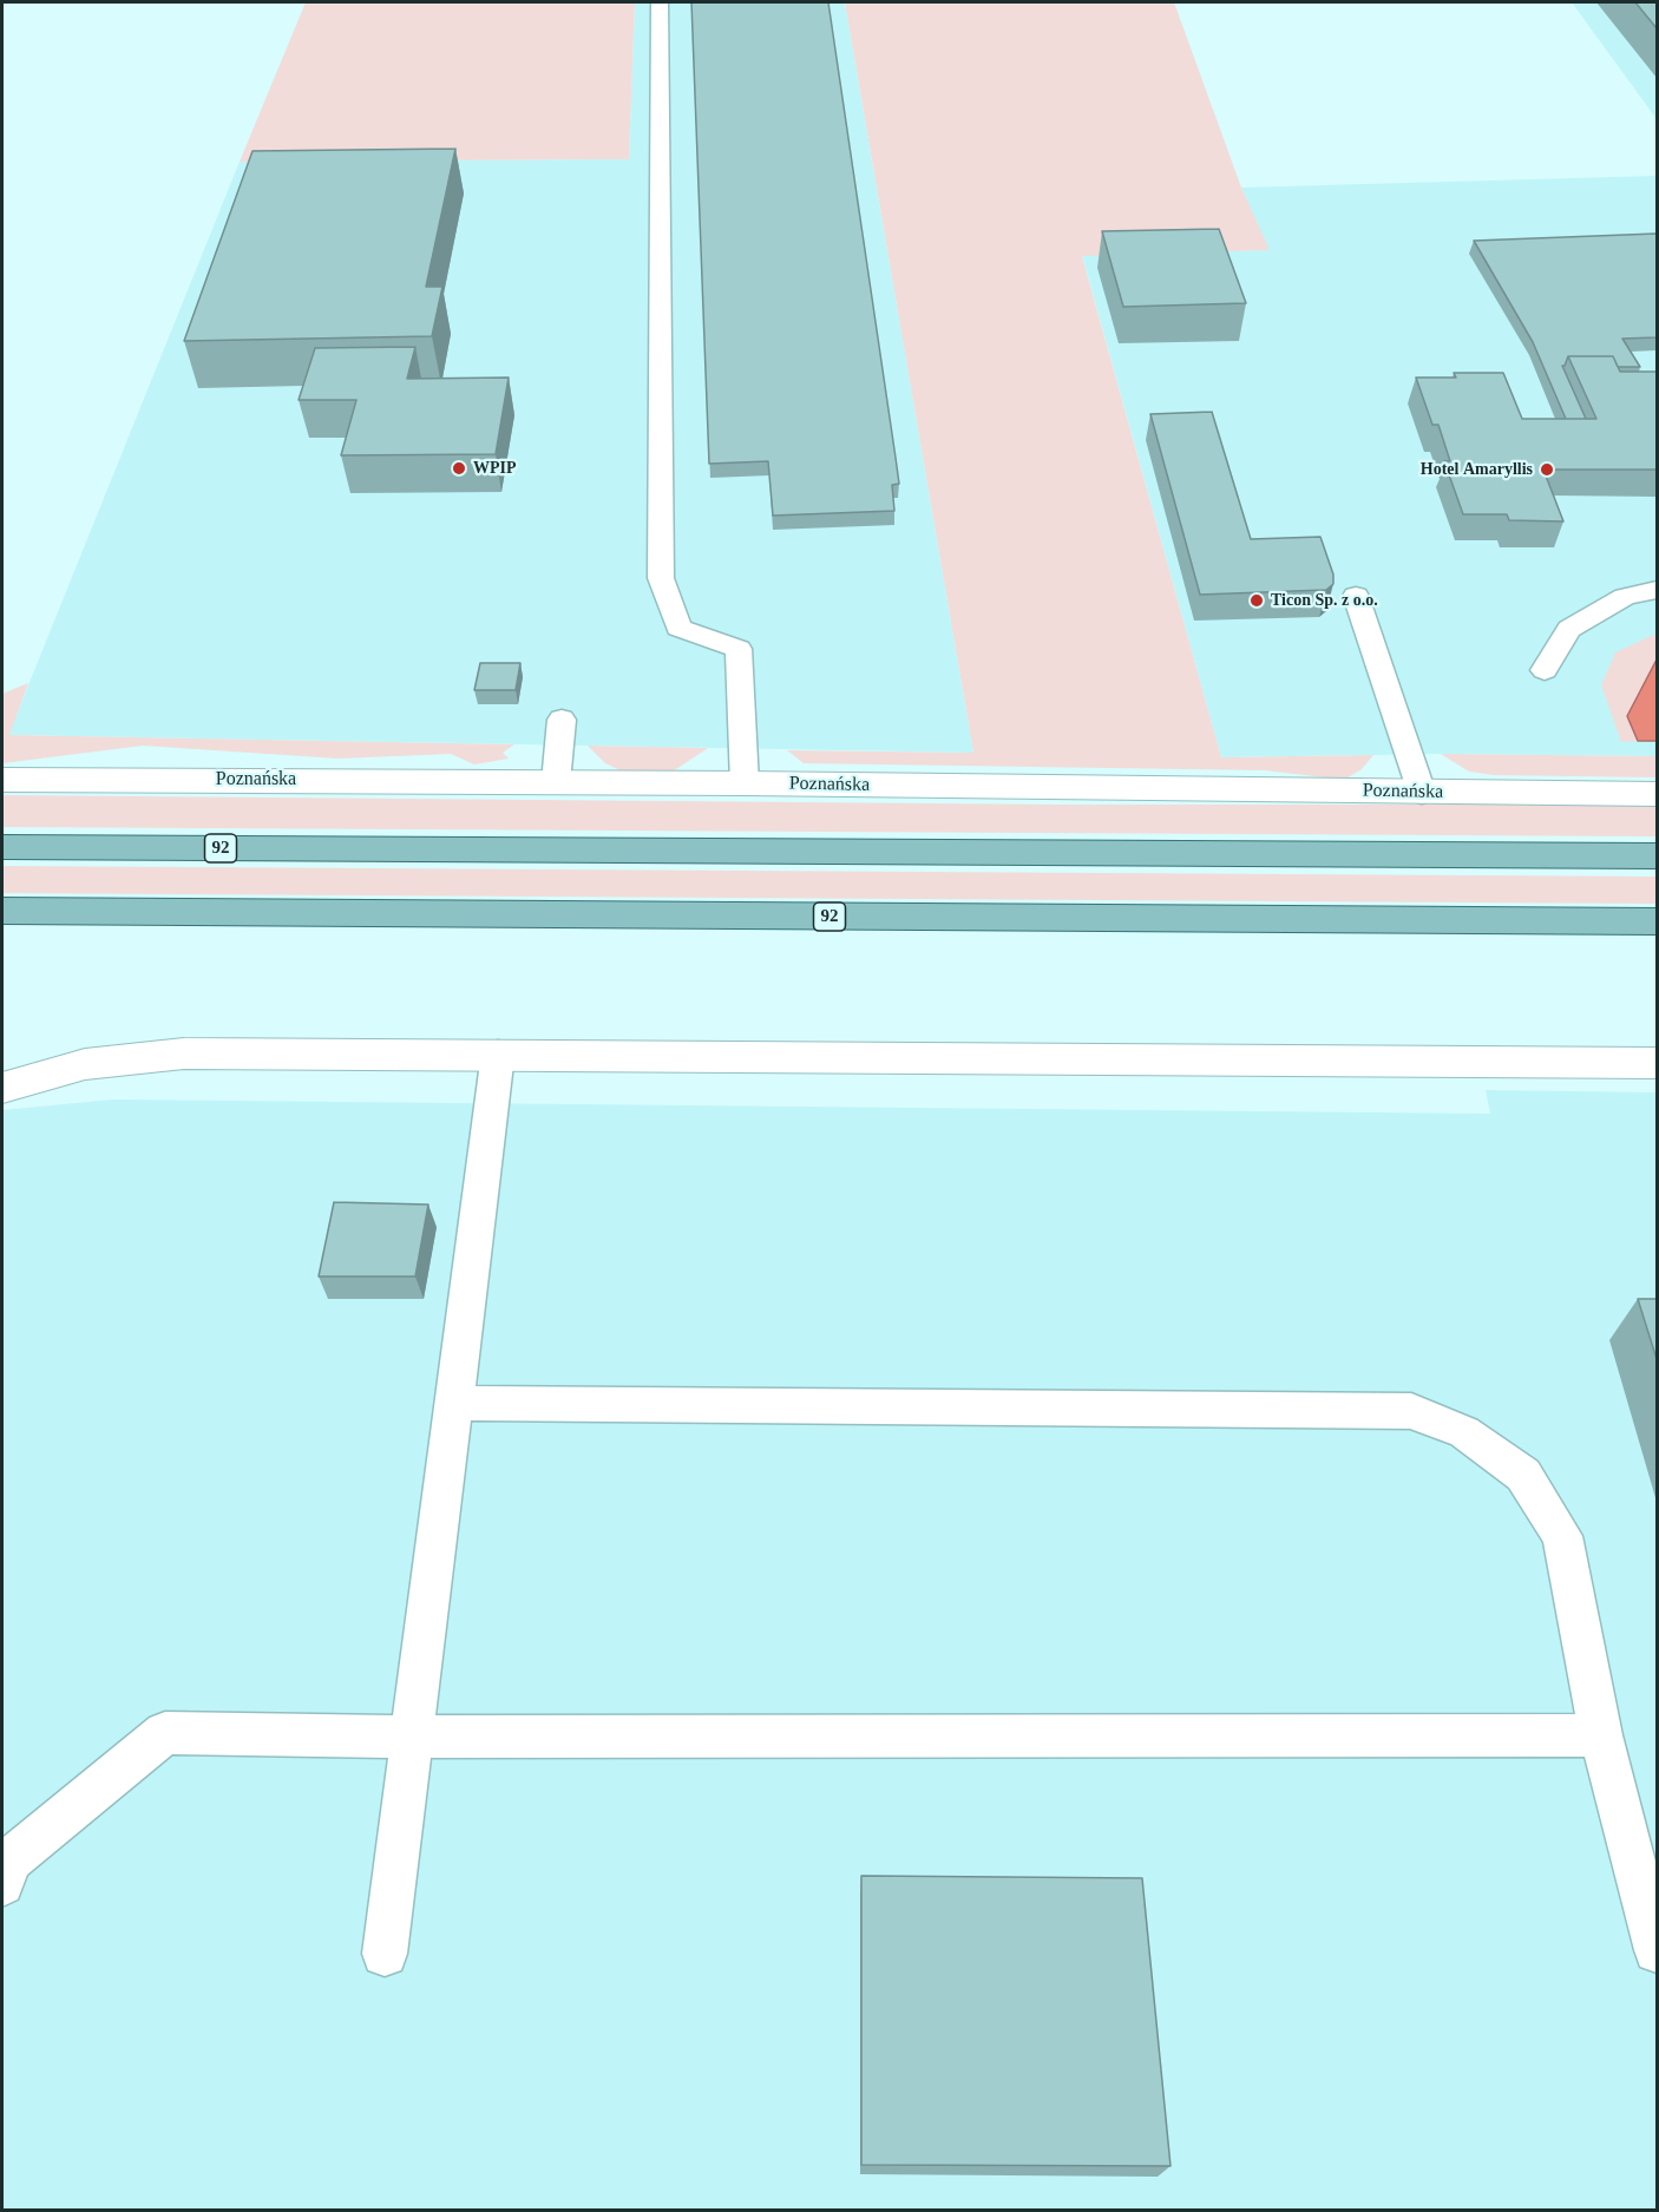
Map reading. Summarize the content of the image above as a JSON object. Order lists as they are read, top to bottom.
{
  "streets": {
    "main road": ["92"],
    "street": ["Poznańska"]
  },
  "places": ["WPIP", "Hotel Amaryllis", "Ticon Sp. z o.o."]
}
